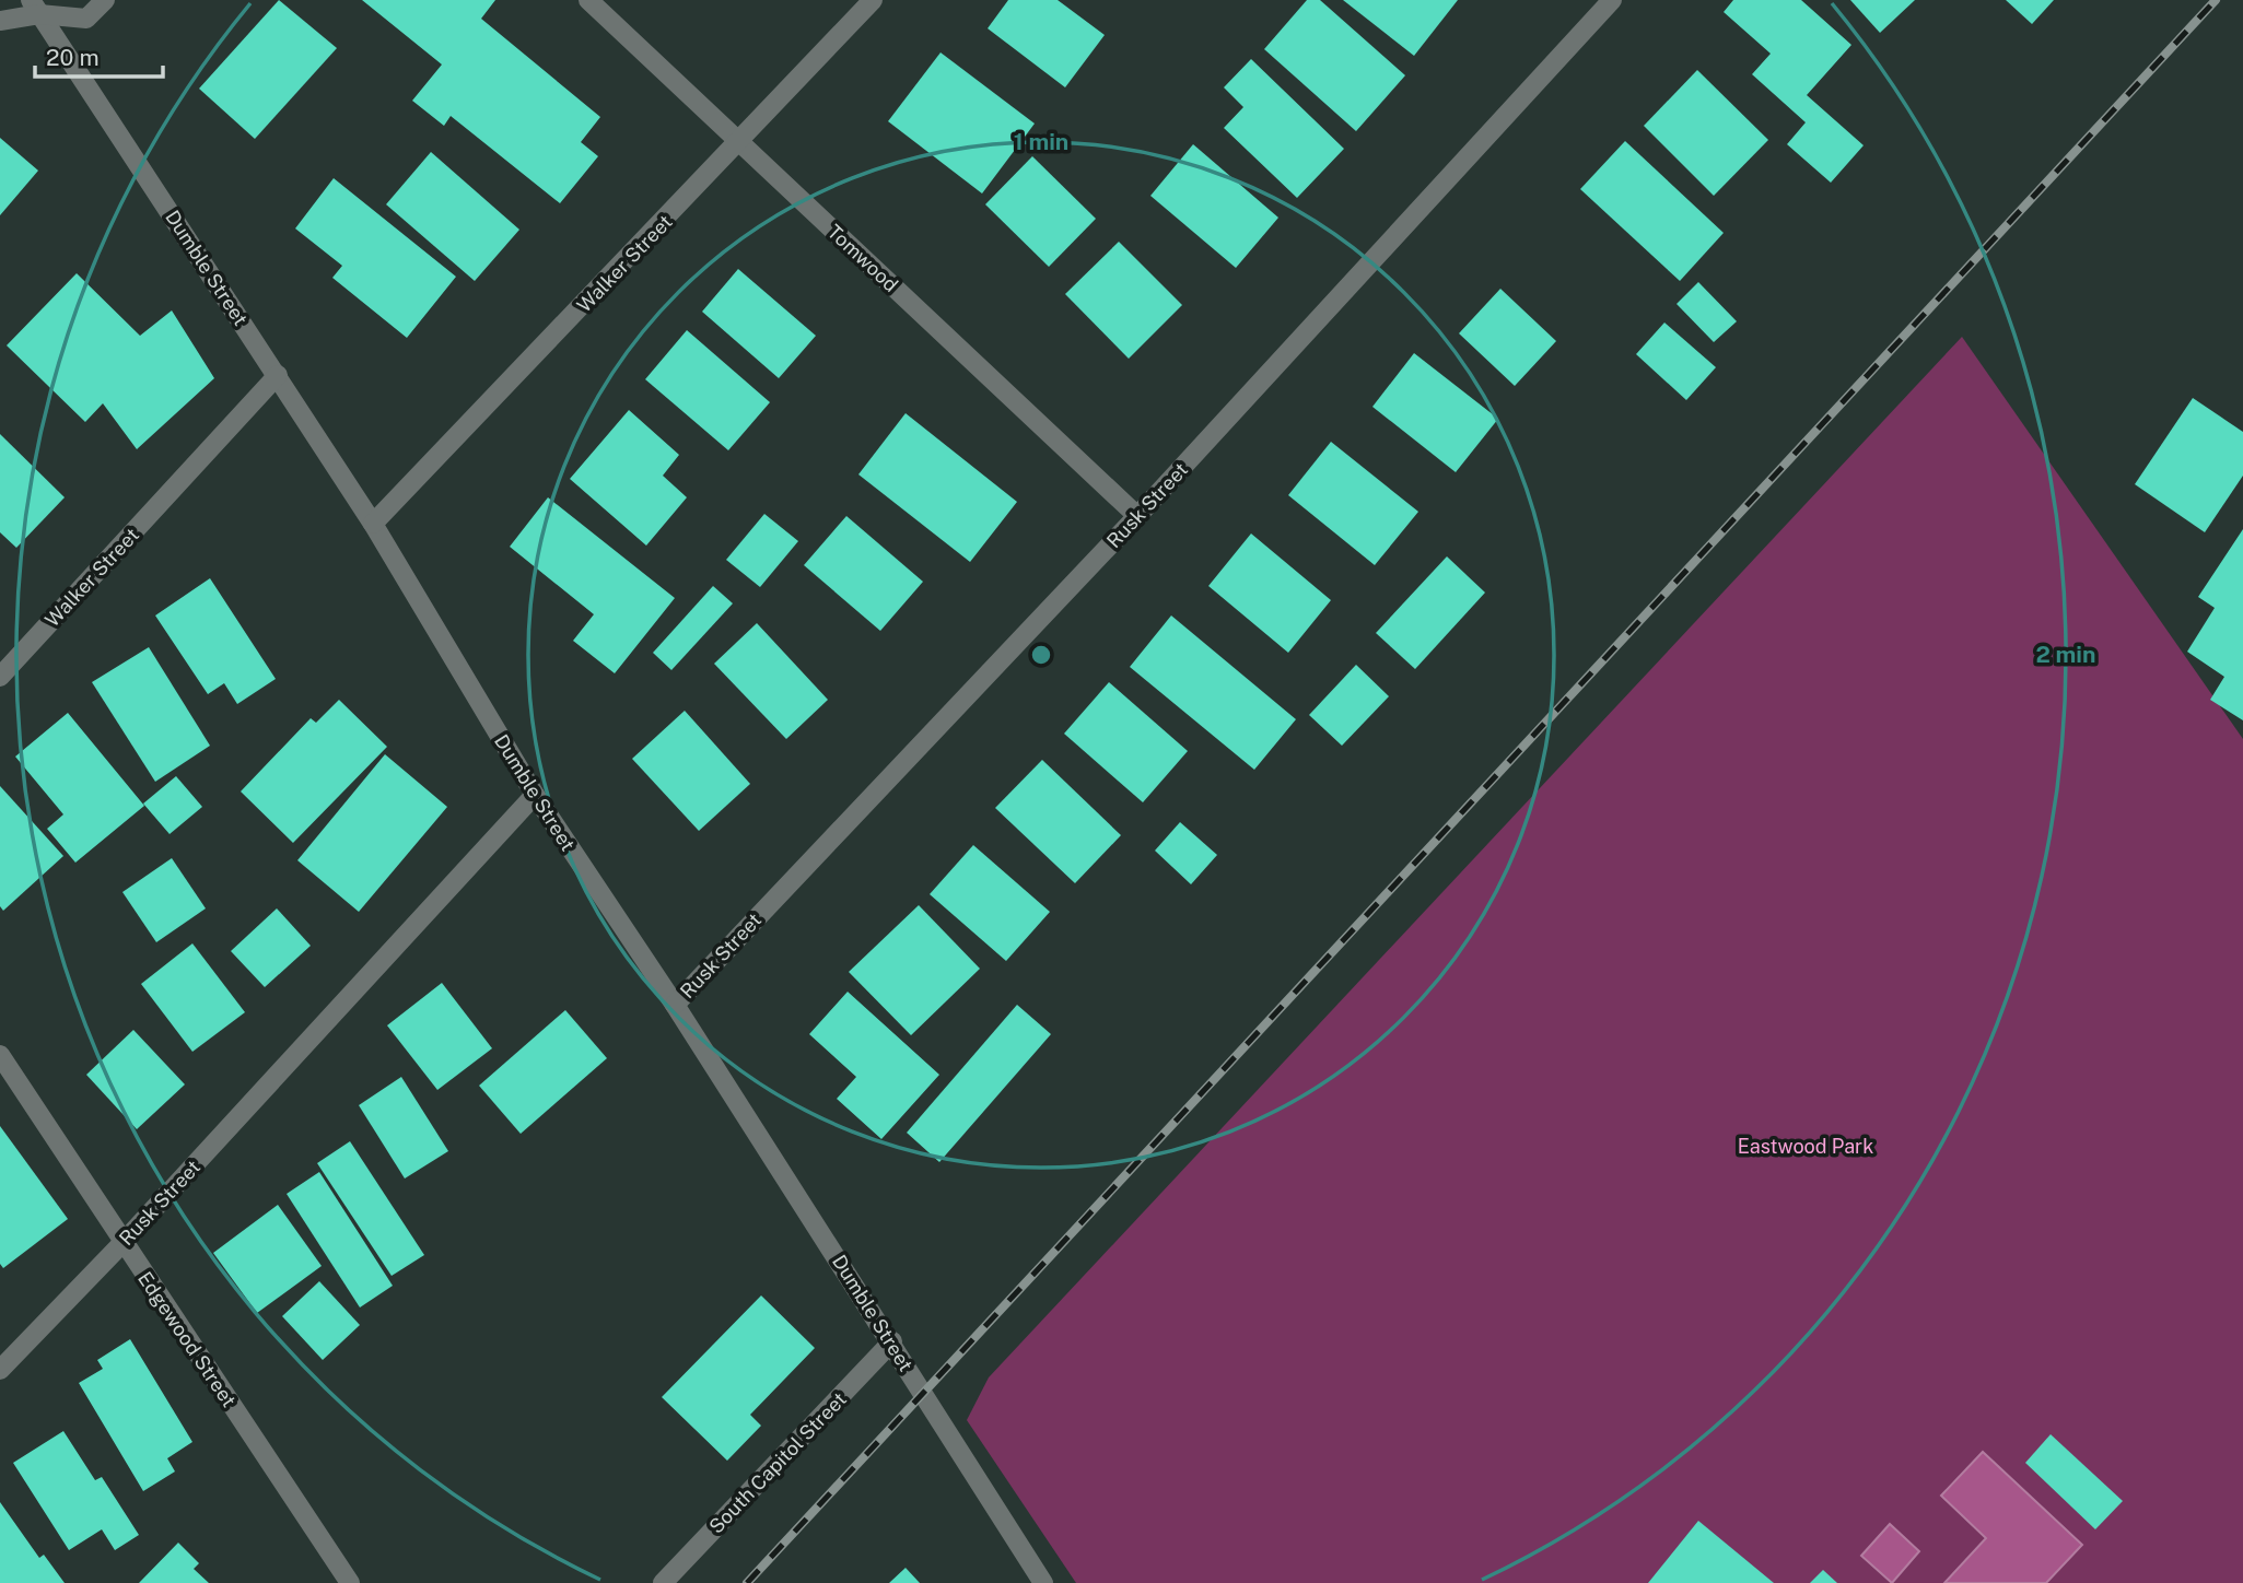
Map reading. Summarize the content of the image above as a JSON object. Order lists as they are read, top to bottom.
{
  "streets": {
    "street": [
      "Tomwood",
      "Walker Street",
      "Dumble Street",
      "Rusk Street",
      "Edgewood Street",
      "South Capitol Street"
    ]
  },
  "crossings": [
    ["Tomwood", "Walker Street"],
    ["Tomwood", "Rusk Street"],
    ["Walker Street", "Dumble Street"],
    ["Dumble Street", "Rusk Street"],
    ["Dumble Street", "South Capitol Street"],
    ["Rusk Street", "Edgewood Street"]
  ],
  "parks": ["Eastwood Park"],
  "scale_bar": "20 m",
  "rings": ["1 min", "2 min"]
}
